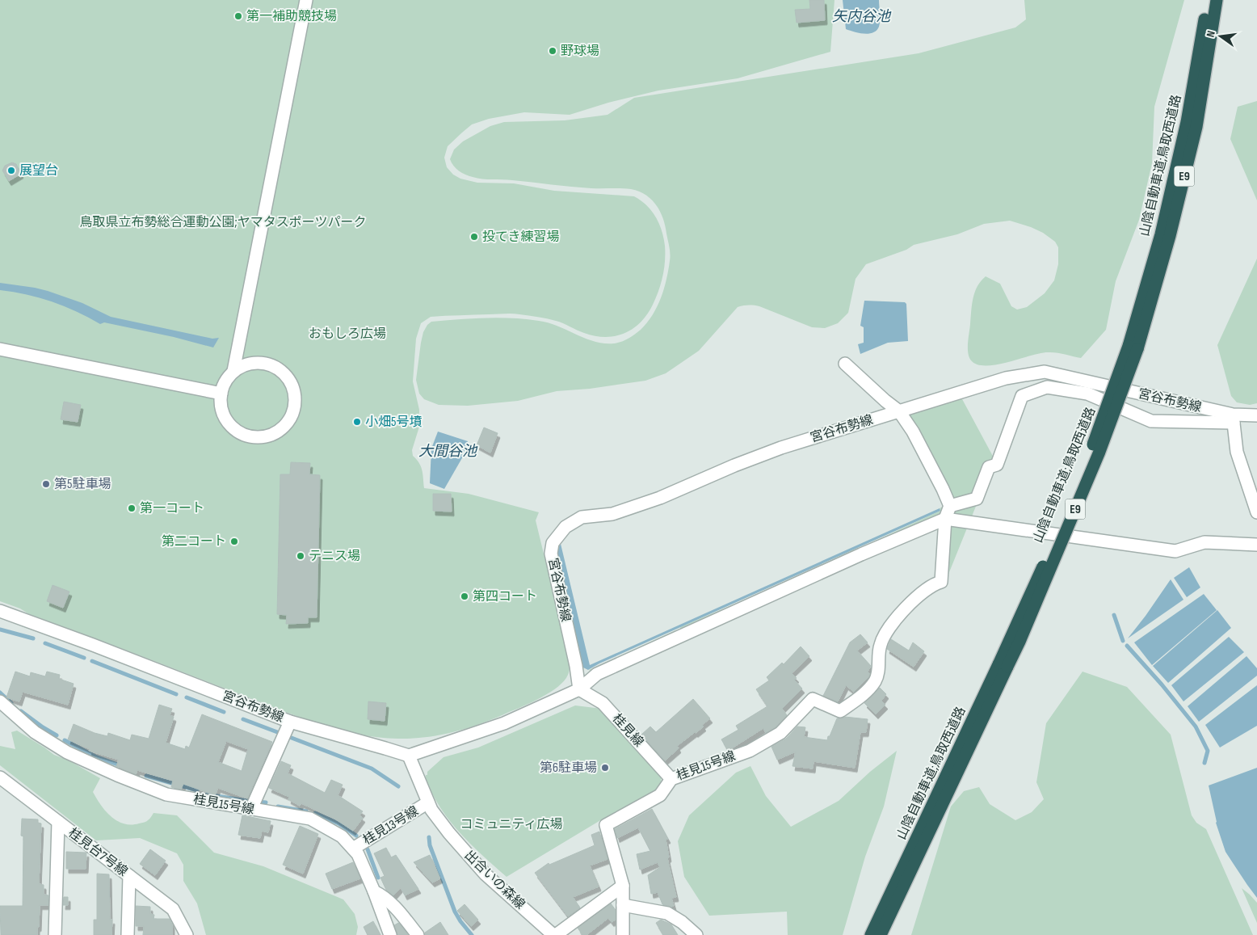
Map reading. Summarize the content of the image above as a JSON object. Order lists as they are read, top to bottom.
{
  "streets": {
    "highway": ["山陰自動車道;鳥取西道路", "E9"],
    "street": [
      "宮谷布勢線",
      "桂見線",
      "桂見15号線",
      "桂見13号線",
      "桂見台7号線",
      "出合いの森線"
    ]
  },
  "crossings": [
    ["宮谷布勢線", "桂見線"],
    ["宮谷布勢線", "出合いの森線"],
    ["桂見線", "桂見15号線"],
    ["桂見15号線", "桂見13号線"],
    ["桂見13号線", "出合いの森線"]
  ],
  "water": ["矢内谷池", "大間谷池"],
  "parks": ["鳥取県立布勢総合運動公園;ヤマタスポーツパーク", "おもしろ広場", "コミュニティ広場"],
  "places": [
    "第一補助競技場",
    "野球場",
    "展望台",
    "投てき練習場",
    "小畑5号墳",
    "第5駐車場",
    "第一コート",
    "第二コート",
    "テニス場",
    "第四コート",
    "第6駐車場"
  ],
  "north": "left"
}
